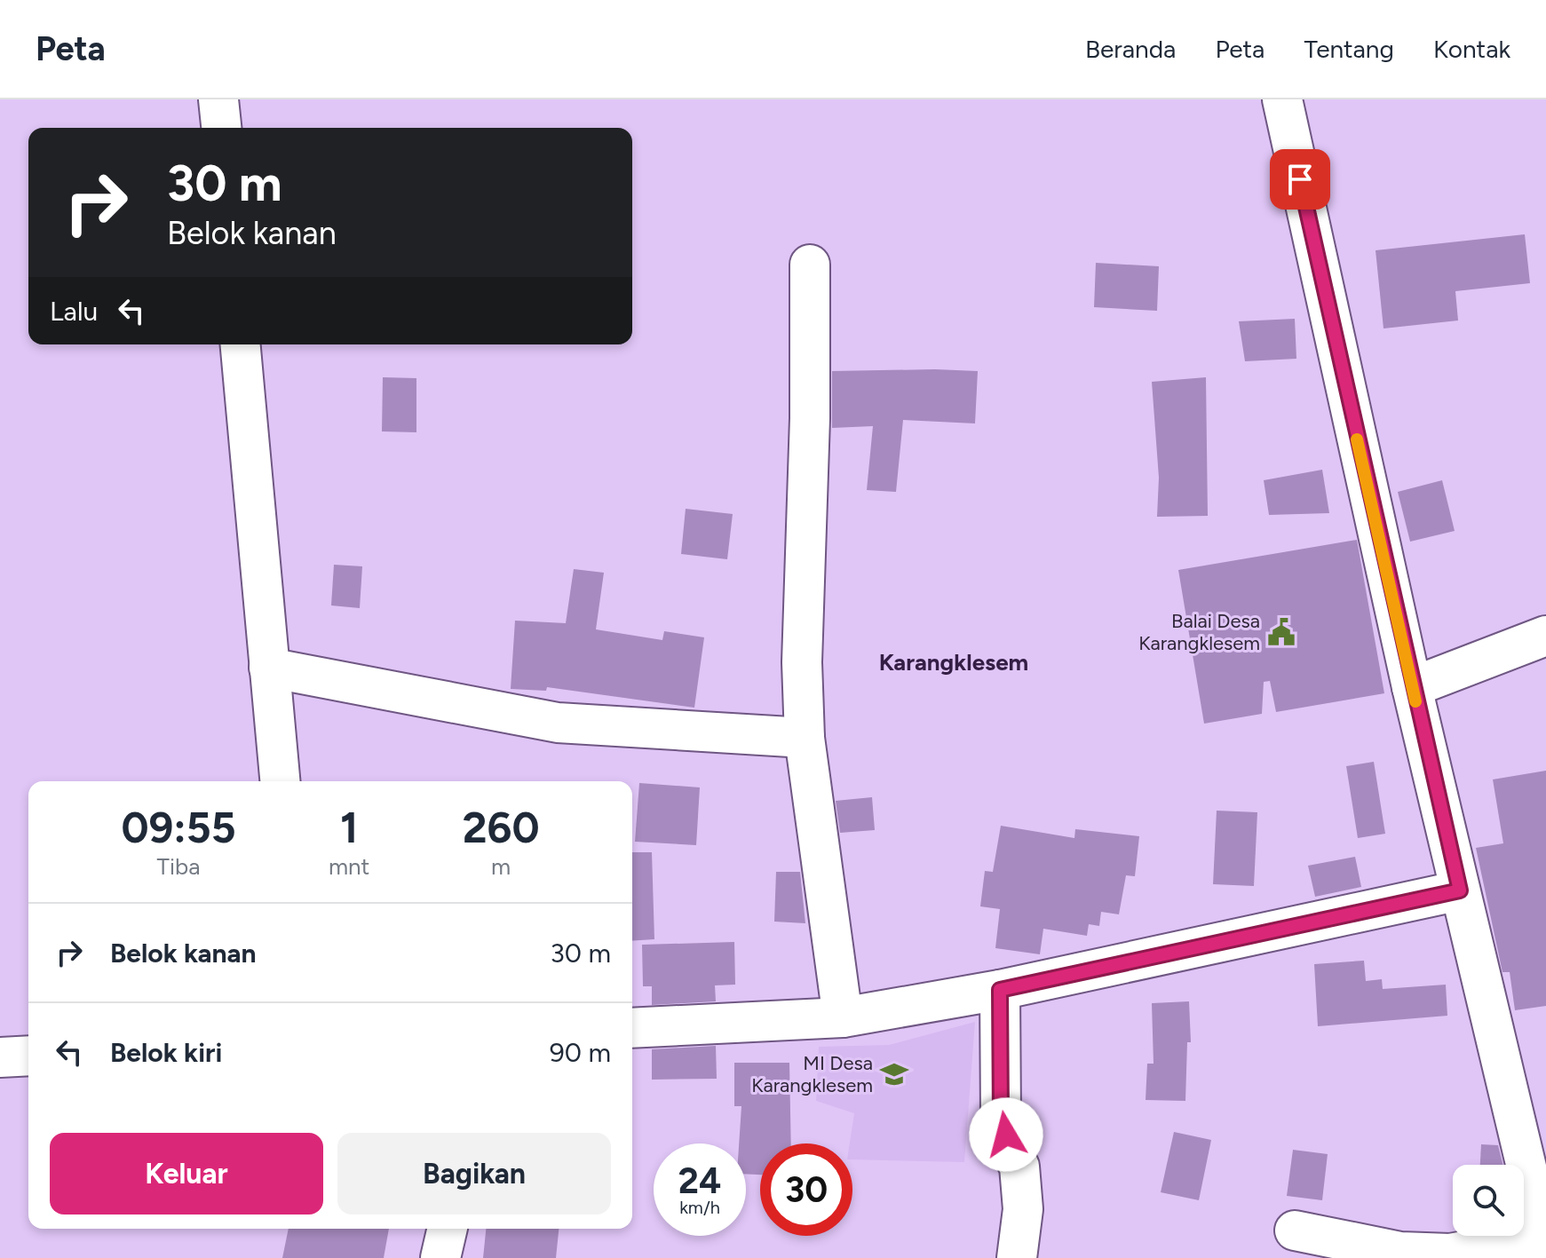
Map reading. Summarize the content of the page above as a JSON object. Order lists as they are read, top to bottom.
{
  "districts": ["Karangklesem"],
  "places": {
    "public building": ["Balai Desa Karangklesem"],
    "school or university": ["MI Desa Karangklesem"]
  },
  "page": {
    "header": "Peta",
    "nav": [
      "Beranda",
      "Peta",
      "Tentang",
      "Kontak"
    ],
    "turn": ["30 m", "Belok kanan"],
    "then": "Lalu",
    "eta": [
      "09:55",
      "Tiba",
      "1",
      "mnt",
      "260",
      "m"
    ],
    "list": [
      {
        "name": "Belok kanan",
        "value": "30 m"
      },
      {
        "name": "Belok kiri",
        "value": "90 m"
      }
    ],
    "buttons": ["Keluar", "Bagikan"],
    "speed": "24 km/h",
    "limit": "30"
  }
}
